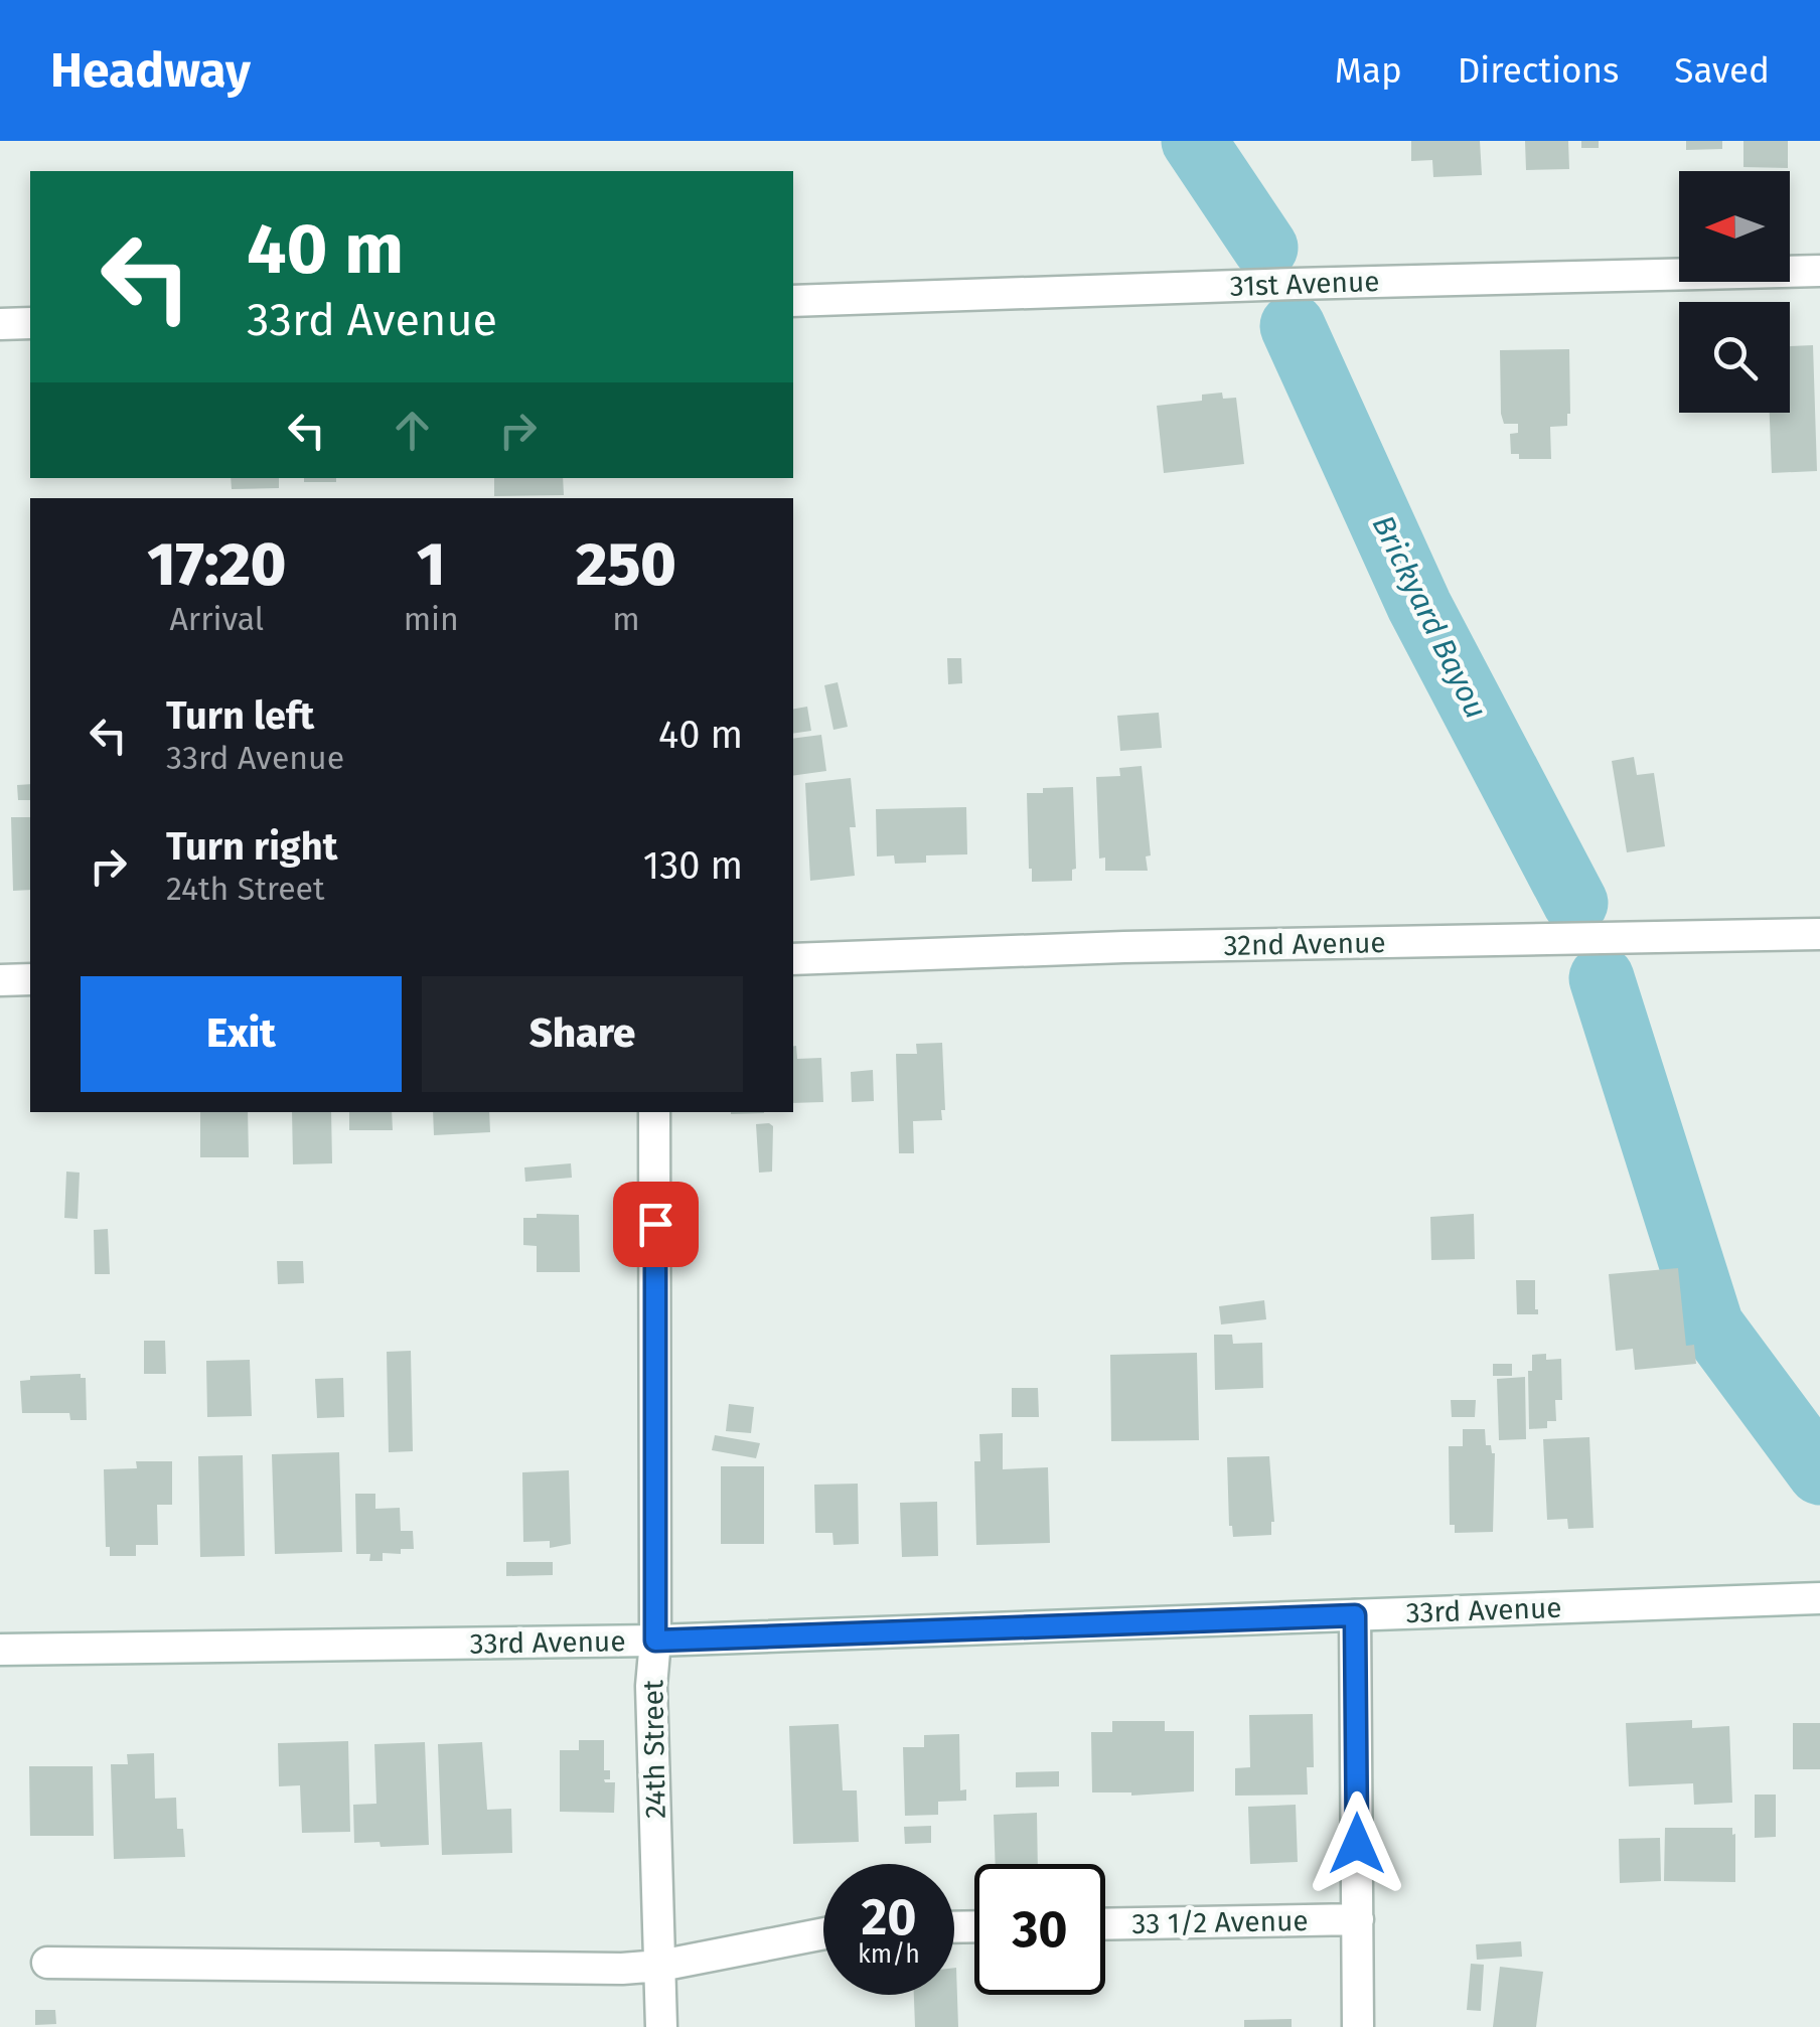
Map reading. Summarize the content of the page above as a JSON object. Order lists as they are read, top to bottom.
{
  "streets": {
    "street": [
      "31st Avenue",
      "32nd Avenue",
      "33rd Avenue",
      "24th Street",
      "33 1/2 Avenue"
    ]
  },
  "crossings": [
    ["33rd Avenue", "24th Street"]
  ],
  "water": ["Brickyard Bayou"],
  "north": "left",
  "page": {
    "header": "Headway",
    "nav": ["Map", "Directions", "Saved"],
    "turn": ["40 m", "33rd Avenue"],
    "eta": [
      "17:20",
      "Arrival",
      "1",
      "min",
      "250",
      "m"
    ],
    "list": [
      {
        "name": "Turn left",
        "note": "33rd Avenue",
        "value": "40 m"
      },
      {
        "name": "Turn right",
        "note": "24th Street",
        "value": "130 m"
      }
    ],
    "buttons": ["Exit", "Share"],
    "speed": "20 km/h",
    "limit": "30"
  }
}
